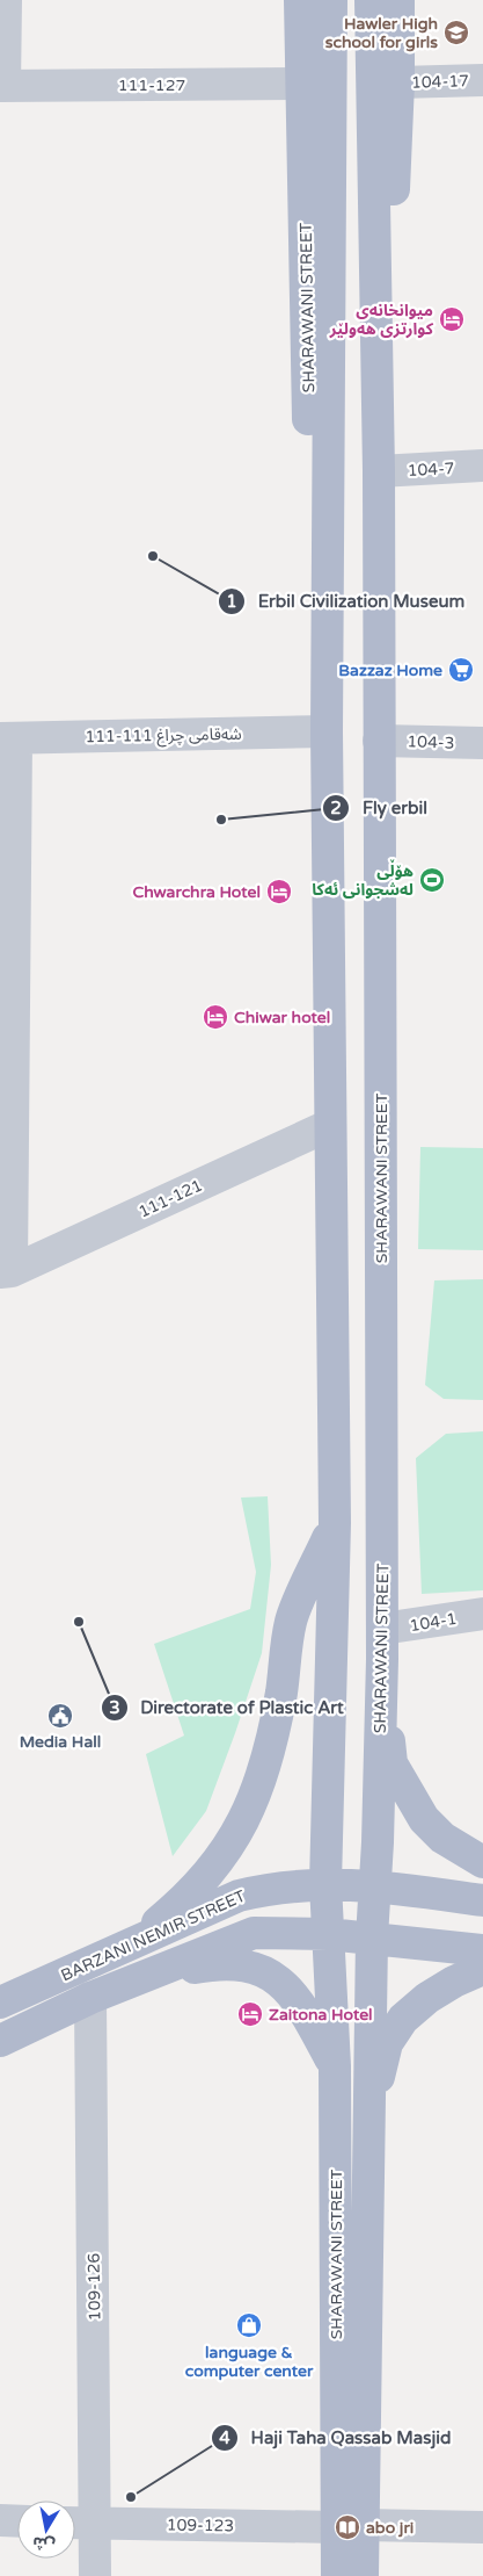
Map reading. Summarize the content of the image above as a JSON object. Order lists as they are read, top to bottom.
{
  "streets": {
    "main road": ["SHARAWANI STREET", "BARZANI NEMIR STREET"],
    "street": [
      "104-17",
      "111-127",
      "104-7",
      "شەقامی چراغ 111-111",
      "104-3",
      "111-121",
      "104-1",
      "109-126",
      "109-123"
    ]
  },
  "crossings": [
    ["104-17", "SHARAWANI STREET"],
    ["111-127", "SHARAWANI STREET"],
    ["SHARAWANI STREET", "104-7"],
    ["SHARAWANI STREET", "شەقامی چراغ 111-111"],
    ["SHARAWANI STREET", "104-3"],
    ["SHARAWANI STREET", "111-121"],
    ["SHARAWANI STREET", "104-1"],
    ["SHARAWANI STREET", "BARZANI NEMIR STREET"],
    ["SHARAWANI STREET", "109-123"],
    ["BARZANI NEMIR STREET", "109-126"],
    ["109-126", "109-123"]
  ],
  "places": {
    "school or university": ["Hawler High school for girls"],
    "hotel": [
      "میوانخانەی کوارتزی هەولێر",
      "Chwarchra Hotel",
      "Chiwar hotel",
      "Zaitona Hotel"
    ],
    "other": [
      "Erbil Civilization Museum",
      "Fly erbil",
      "Directorate of Plastic Art",
      "Haji Taha Qassab Masjid"
    ],
    "supermarket": ["Bazzaz Home"],
    "sports": ["هۆڵی لەشجوانی ئەکا"],
    "public building": ["Media Hall"],
    "shop": ["language & computer center"],
    "library": ["abo jri"]
  },
  "north": "bottom"
}
